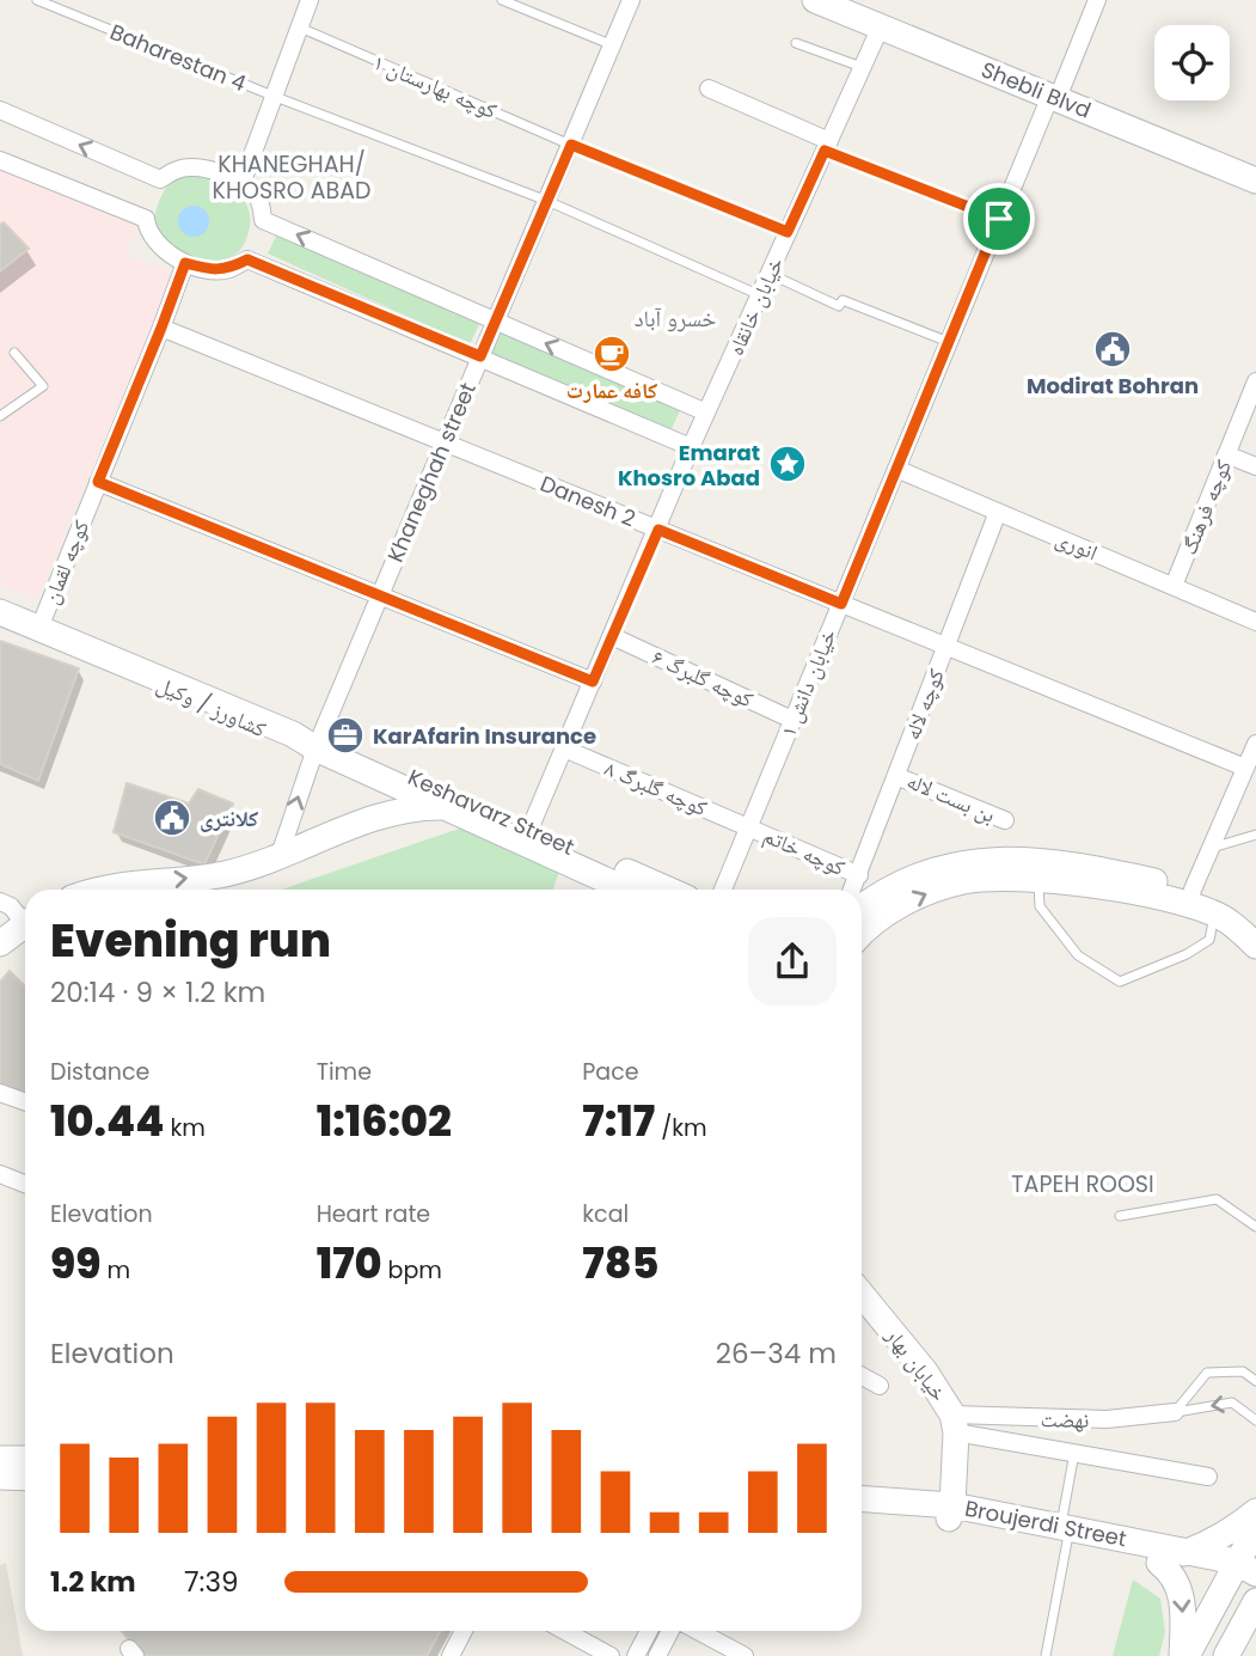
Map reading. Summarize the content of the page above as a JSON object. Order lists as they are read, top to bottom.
{
  "streets": {
    "street": [
      "Shebli Blvd",
      "خیابان خانقاه",
      "Khaneghah street",
      "Danesh 2",
      "کوچه فرهنگ",
      "انوری",
      "کوچه لقمان",
      "کوچه گلبرگ ۶",
      "خیابان دانش ۱",
      "کوچه لاله",
      "کشاورز / وکیل",
      "کوچه گلبرگ ۸",
      "بن بست لاله",
      "Keshavarz Street",
      "کوچه خاتم",
      "خیابان بهار",
      "نهضت",
      "Broujerdi Street"
    ],
    "lane": ["Baharestan 4", "کوچه بهارستان ۱"]
  },
  "crossings": [
    ["Baharestan 4", "خیابان خانقاه"],
    ["Baharestan 4", "Khaneghah street"],
    ["کوچه بهارستان ۱", "خیابان خانقاه"],
    ["کوچه بهارستان ۱", "Khaneghah street"],
    ["Shebli Blvd", "خیابان خانقاه"],
    ["Shebli Blvd", "خیابان دانش ۱"],
    ["خیابان خانقاه", "Danesh 2"],
    ["خیابان خانقاه", "کوچه گلبرگ ۶"],
    ["خیابان خانقاه", "کوچه گلبرگ ۸"],
    ["خیابان خانقاه", "Keshavarz Street"],
    ["Khaneghah street", "Danesh 2"],
    ["Khaneghah street", "کشاورز / وکیل"],
    ["Khaneghah street", "Keshavarz Street"],
    ["Danesh 2", "کوچه لقمان"],
    ["Danesh 2", "خیابان دانش ۱"],
    ["Danesh 2", "کوچه لاله"],
    ["کوچه فرهنگ", "انوری"],
    ["انوری", "خیابان دانش ۱"],
    ["انوری", "کوچه لاله"],
    ["کوچه لقمان", "Keshavarz Street"],
    ["کوچه گلبرگ ۶", "خیابان دانش ۱"],
    ["خیابان دانش ۱", "کوچه گلبرگ ۸"],
    ["خیابان دانش ۱", "کوچه خاتم"],
    ["کوچه لاله", "بن بست لاله"],
    ["کوچه لاله", "کوچه خاتم"],
    ["کشاورز / وکیل", "Keshavarz Street"],
    ["کوچه گلبرگ ۸", "کوچه خاتم"],
    ["خیابان بهار", "نهضت"],
    ["نهضت", "Broujerdi Street"]
  ],
  "districts": ["KHANEGHAH/ KHOSRO ABAD", "خسرو آباد", "TAPEH ROOSI"],
  "places": {
    "public building": ["Modirat Bohran", "کلانتری"],
    "cafe": ["کافه عمارت"],
    "place": ["Emarat Khosro Abad"],
    "office": ["KarAfarin Insurance"]
  },
  "page": {
    "heading": ["Evening run", "20:14 · 9 × 1.2 km"],
    "stats": [
      ["Distance", "10.44 km"],
      ["Time", "1:16:02"],
      ["Pace", "7:17 /km"],
      ["Elevation", "99 m"],
      ["Heart rate", "170 bpm"],
      ["kcal", "785"]
    ],
    "chart": ["Elevation", "26–34 m"],
    "list": [
      {
        "name": "1.2 km",
        "note": "7:39"
      }
    ]
  }
}
